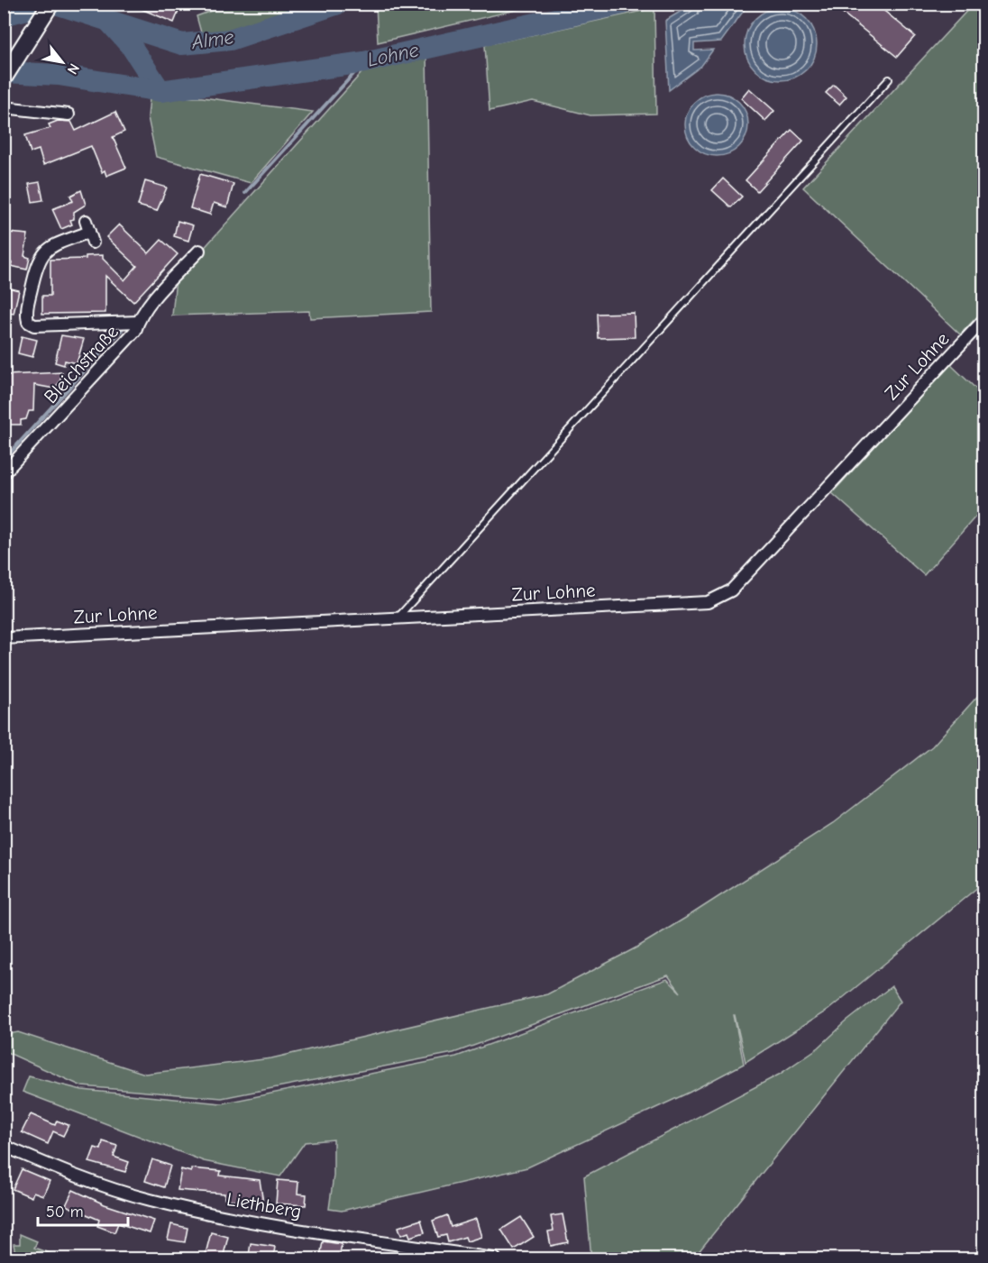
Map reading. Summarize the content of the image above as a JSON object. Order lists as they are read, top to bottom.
{
  "streets": {
    "street": ["Bleichstraße", "Zur Lohne", "Liethberg"]
  },
  "water": ["Alme", "Lohne"],
  "scale_bar": "50 m",
  "north": "bottom right"
}
